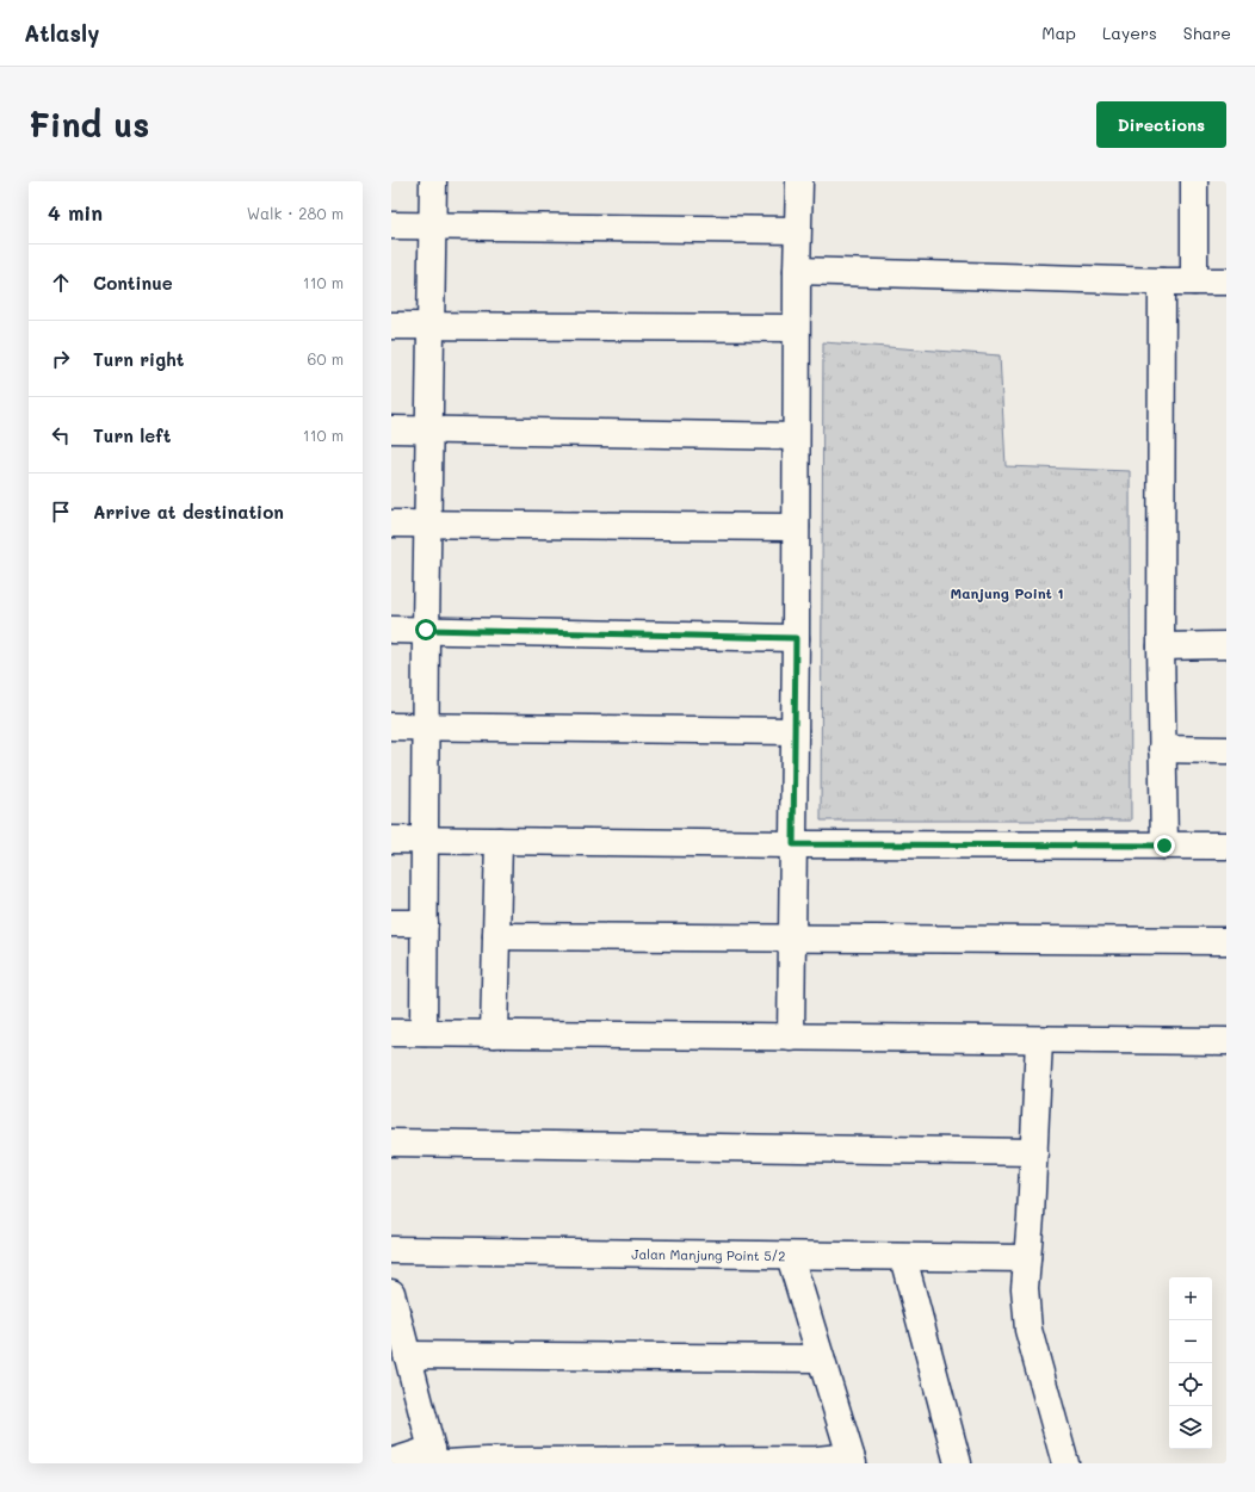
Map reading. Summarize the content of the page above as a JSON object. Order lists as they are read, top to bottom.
{
  "streets": {
    "street": ["Jalan Manjung Point 5/2"]
  },
  "districts": ["Manjung Point 1"],
  "page": {
    "header": "Atlasly",
    "nav": ["Map", "Layers", "Share"],
    "buttons": "Directions",
    "title": "Find us",
    "heading": ["4 min", "Walk · 280 m"],
    "list": [
      ["Continue", "110 m"],
      ["Turn right", "60 m"],
      ["Turn left", "110 m"],
      "Arrive at destination"
    ],
    "map_buttons": ["+", "−"]
  }
}
